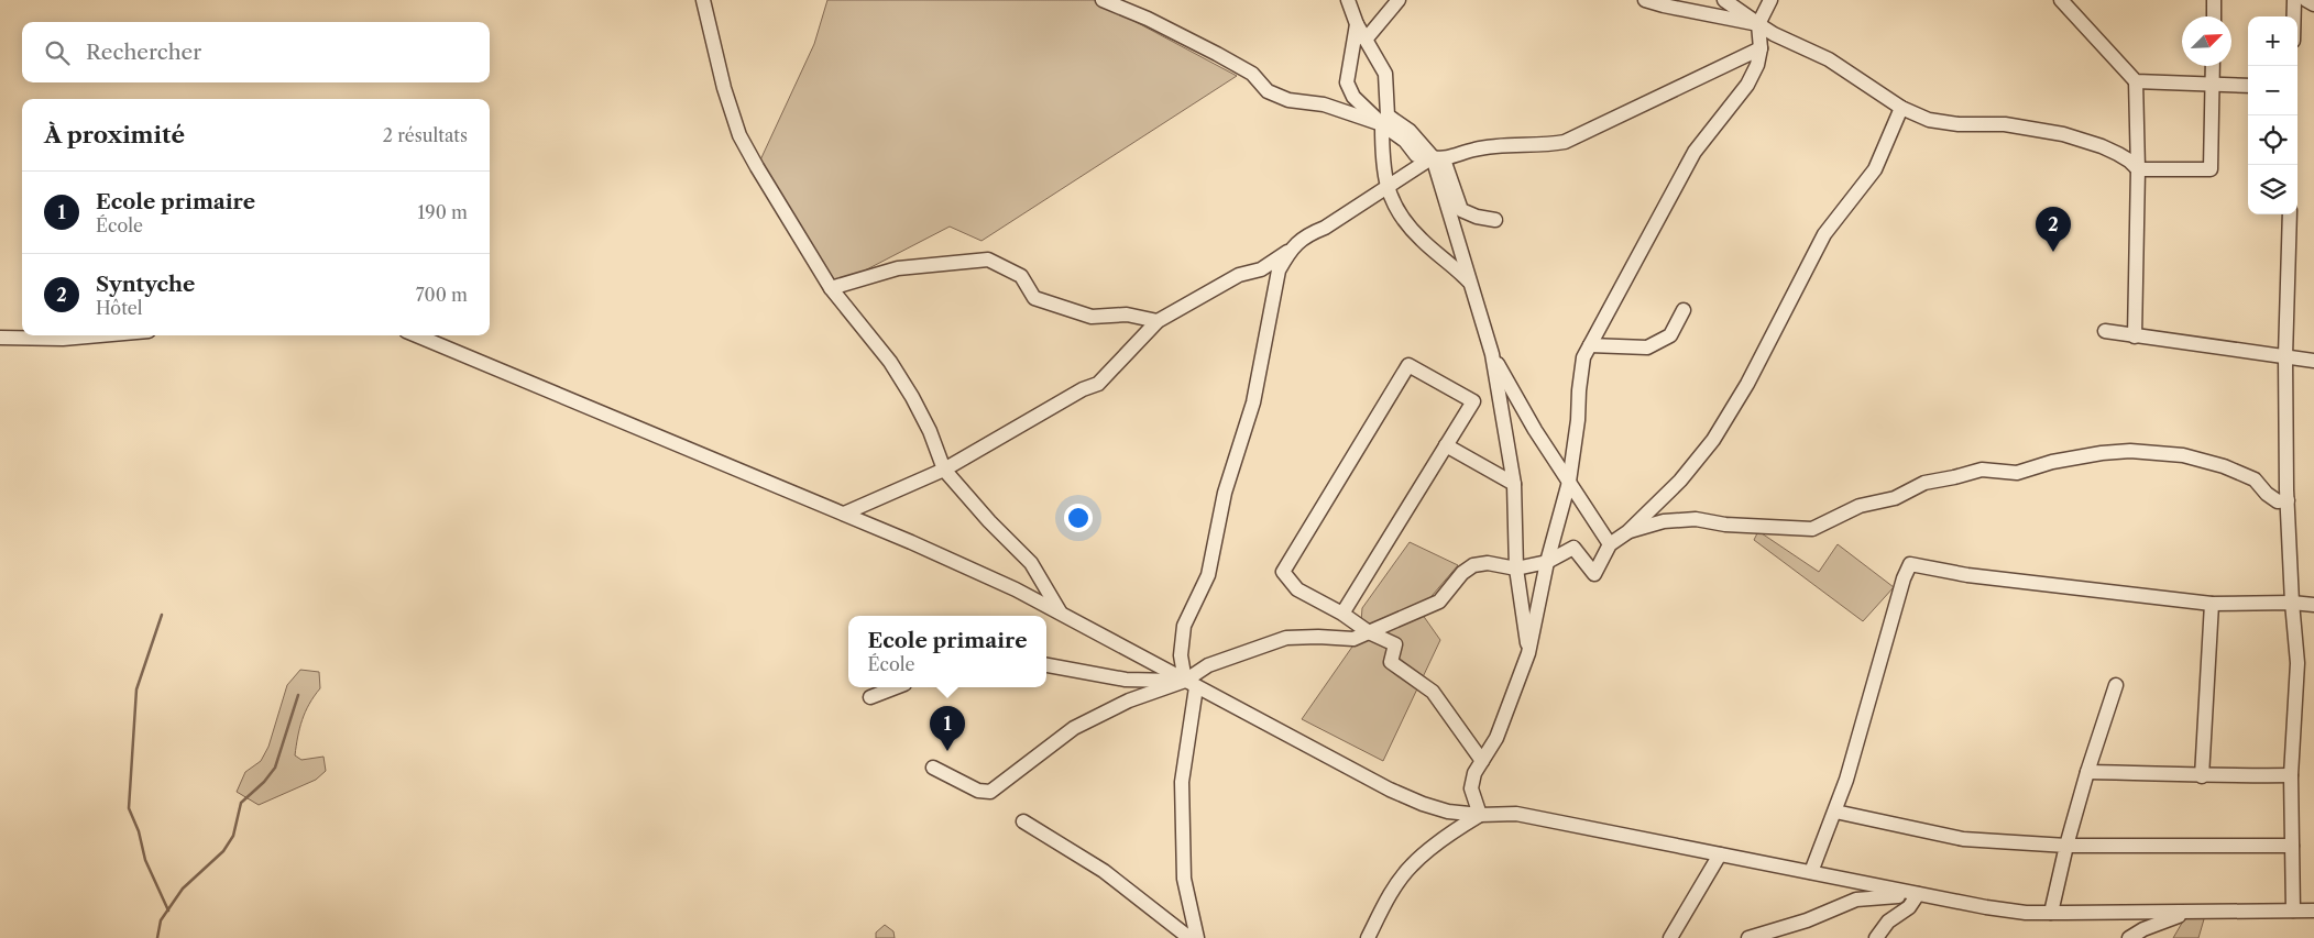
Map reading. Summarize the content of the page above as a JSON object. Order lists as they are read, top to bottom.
{
  "north": "top right",
  "page": {
    "map_buttons": ["+", "−"],
    "search": "Rechercher",
    "heading": ["À proximité", "2 résultats"],
    "list": [
      {
        "mark": "1",
        "name": "Ecole primaire",
        "note": "École",
        "value": "190 m"
      },
      {
        "mark": "2",
        "name": "Syntyche",
        "note": "Hôtel",
        "value": "700 m"
      }
    ],
    "pins": ["2", "1"],
    "popup": ["Ecole primaire", "École"]
  }
}
